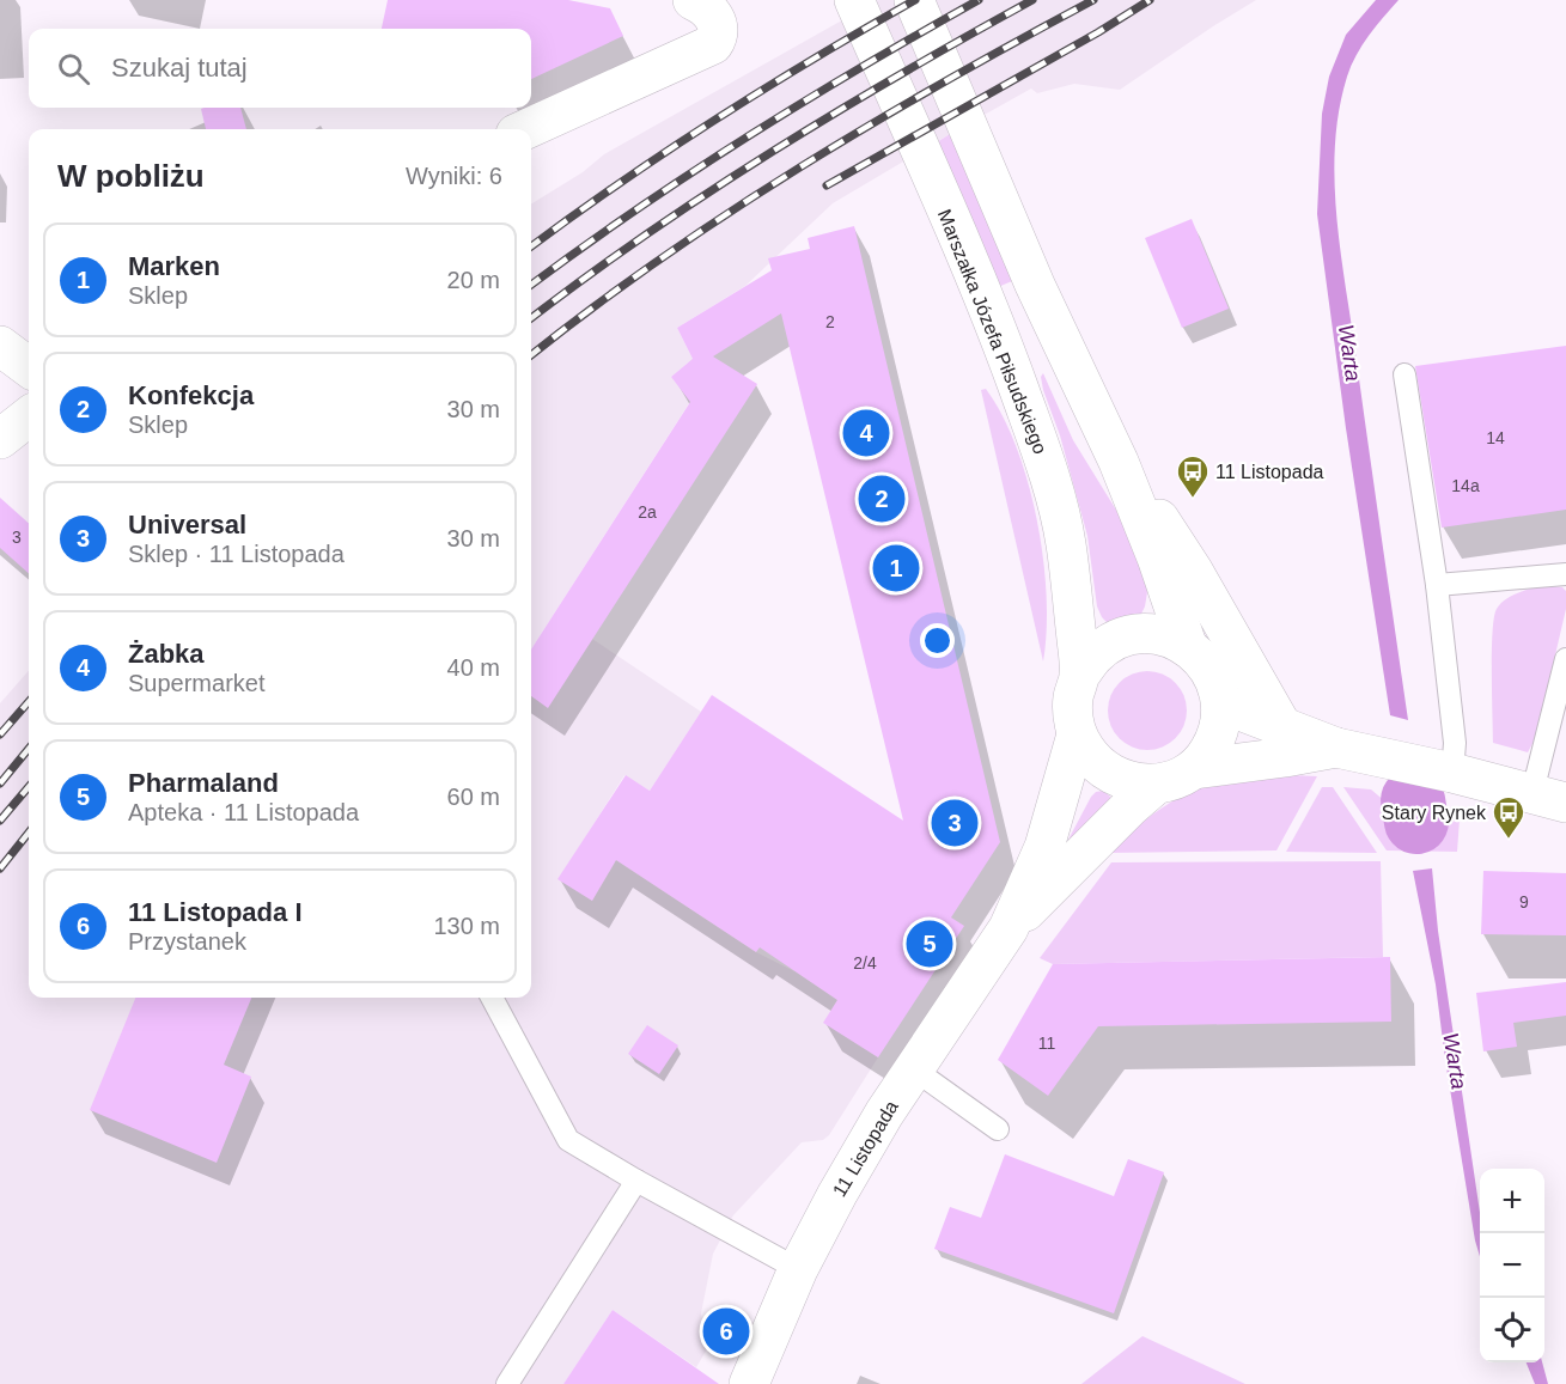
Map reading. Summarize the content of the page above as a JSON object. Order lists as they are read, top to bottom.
{
  "streets": {
    "street": ["Marszałka Józefa Piłsudskiego", "11 Listopada"]
  },
  "crossings": [
    ["Marszałka Józefa Piłsudskiego", "11 Listopada"]
  ],
  "water": ["Warta"],
  "places": {
    "bus stop": ["11 Listopada", "Stary Rynek"]
  },
  "house_numbers": [
    "2",
    "14",
    "14a",
    "2a",
    "3",
    "9",
    "2/4",
    "11"
  ],
  "page": {
    "search": "Szukaj tutaj",
    "heading": ["W pobliżu", "Wyniki: 6"],
    "list": [
      {
        "mark": "1",
        "name": "Marken",
        "note": "Sklep",
        "value": "20 m"
      },
      {
        "mark": "2",
        "name": "Konfekcja",
        "note": "Sklep",
        "value": "30 m"
      },
      {
        "mark": "3",
        "name": "Universal",
        "note": "Sklep · 11 Listopada",
        "value": "30 m"
      },
      {
        "mark": "4",
        "name": "Żabka",
        "note": "Supermarket",
        "value": "40 m"
      },
      {
        "mark": "5",
        "name": "Pharmaland",
        "note": "Apteka · 11 Listopada",
        "value": "60 m"
      },
      {
        "mark": "6",
        "name": "11 Listopada I",
        "note": "Przystanek",
        "value": "130 m"
      }
    ],
    "pins": [
      "4",
      "2",
      "1",
      "3",
      "5",
      "6"
    ],
    "map_buttons": ["+", "−"]
  }
}
